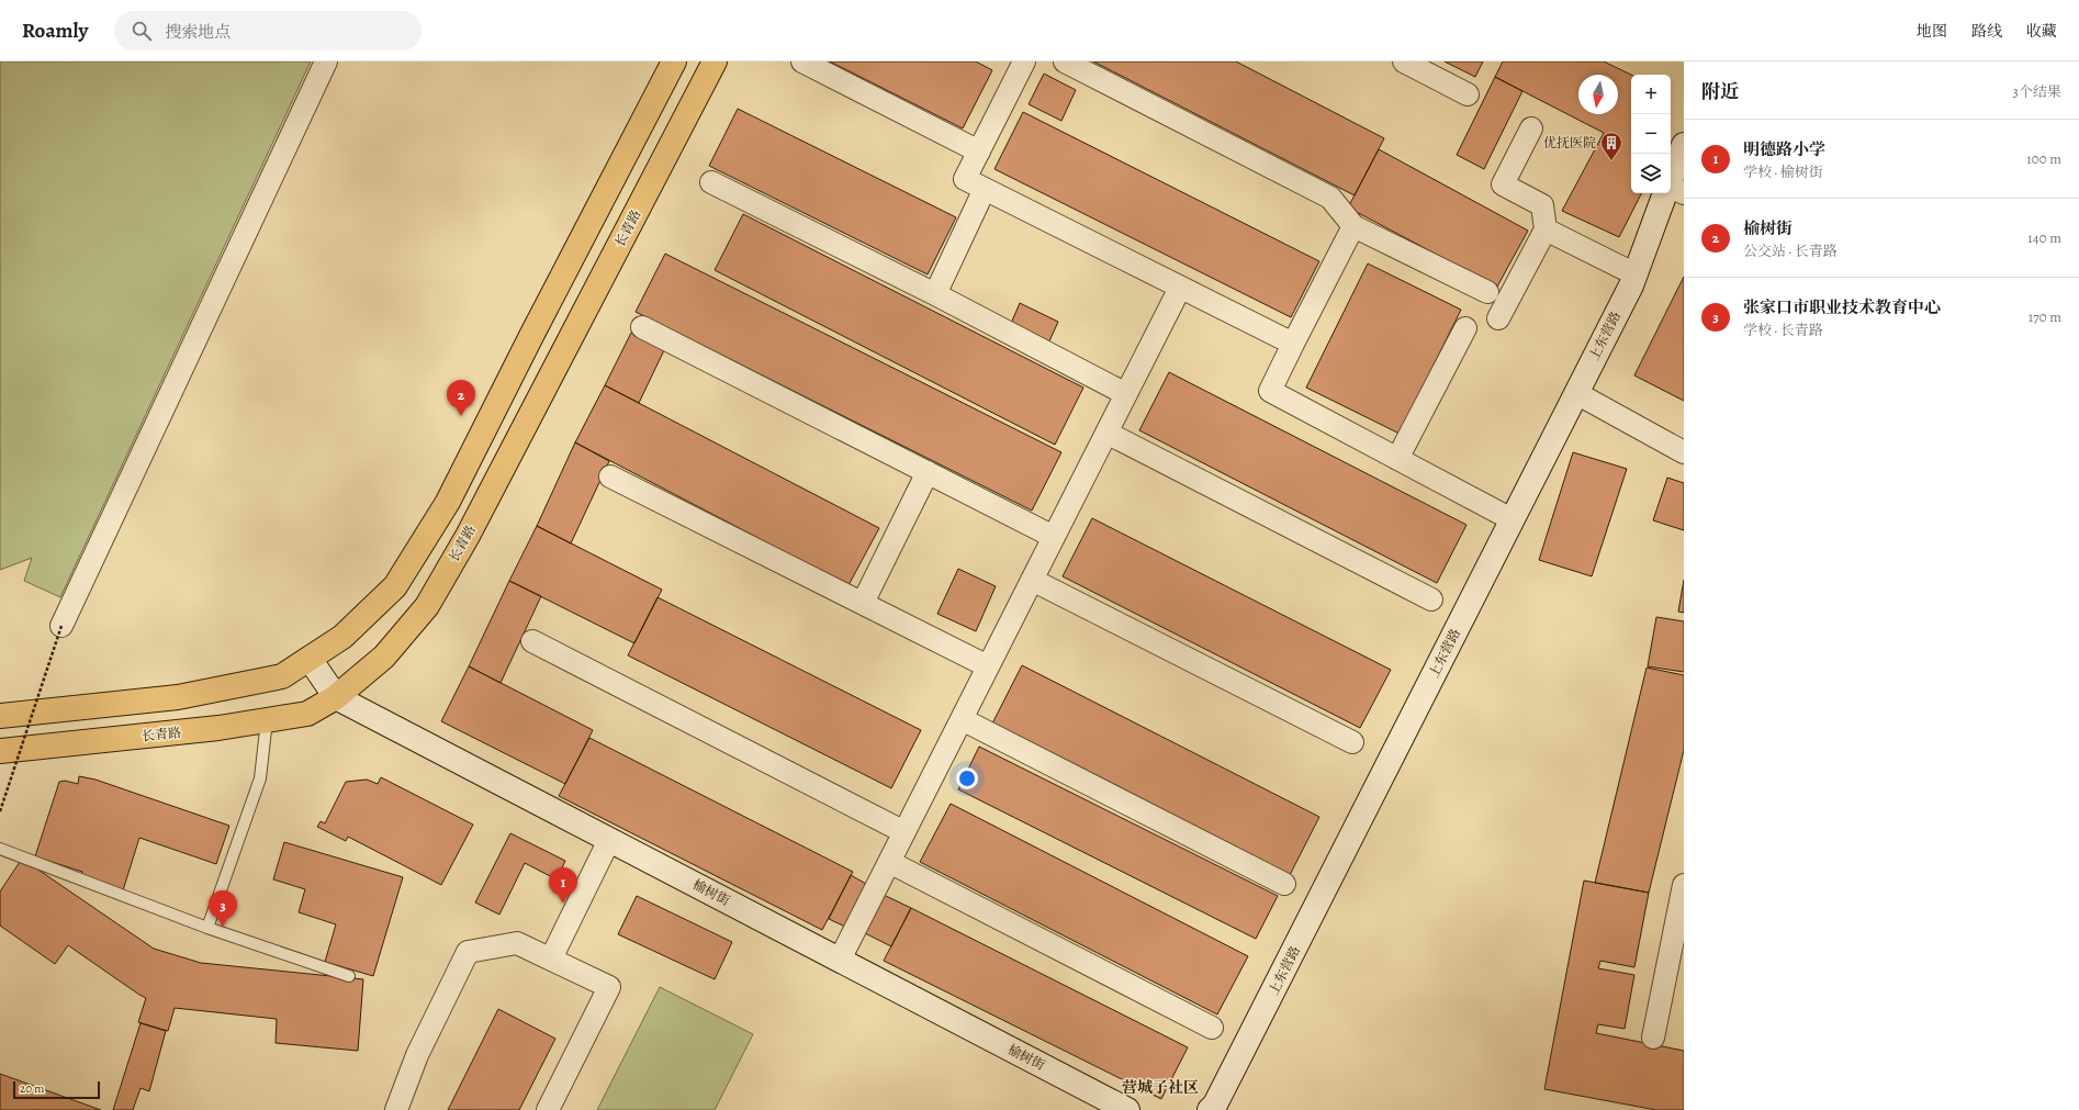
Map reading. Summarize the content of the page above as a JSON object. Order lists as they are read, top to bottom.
{
  "streets": {
    "main road": ["长青路"],
    "street": ["上东营路", "榆树街"]
  },
  "crossings": [
    ["长青路", "榆树街"]
  ],
  "districts": ["营城子社区"],
  "places": {
    "building": ["优抚医院"]
  },
  "scale_bar": "20 m",
  "north": "bottom",
  "page": {
    "header": "Roamly",
    "search": "搜索地点",
    "nav": ["地图", "路线", "收藏"],
    "heading": ["附近", "3个结果"],
    "map_buttons": ["+", "−"],
    "list": [
      {
        "mark": "1",
        "name": "明德路小学",
        "note": "学校 · 榆树街",
        "value": "100 m"
      },
      {
        "mark": "2",
        "name": "榆树街",
        "note": "公交站 · 长青路",
        "value": "140 m"
      },
      {
        "mark": "3",
        "name": "张家口市职业技术教育中心",
        "note": "学校 · 长青路",
        "value": "170 m"
      }
    ],
    "pins": ["2", "1", "3"],
    "scale": "20 m"
  }
}
